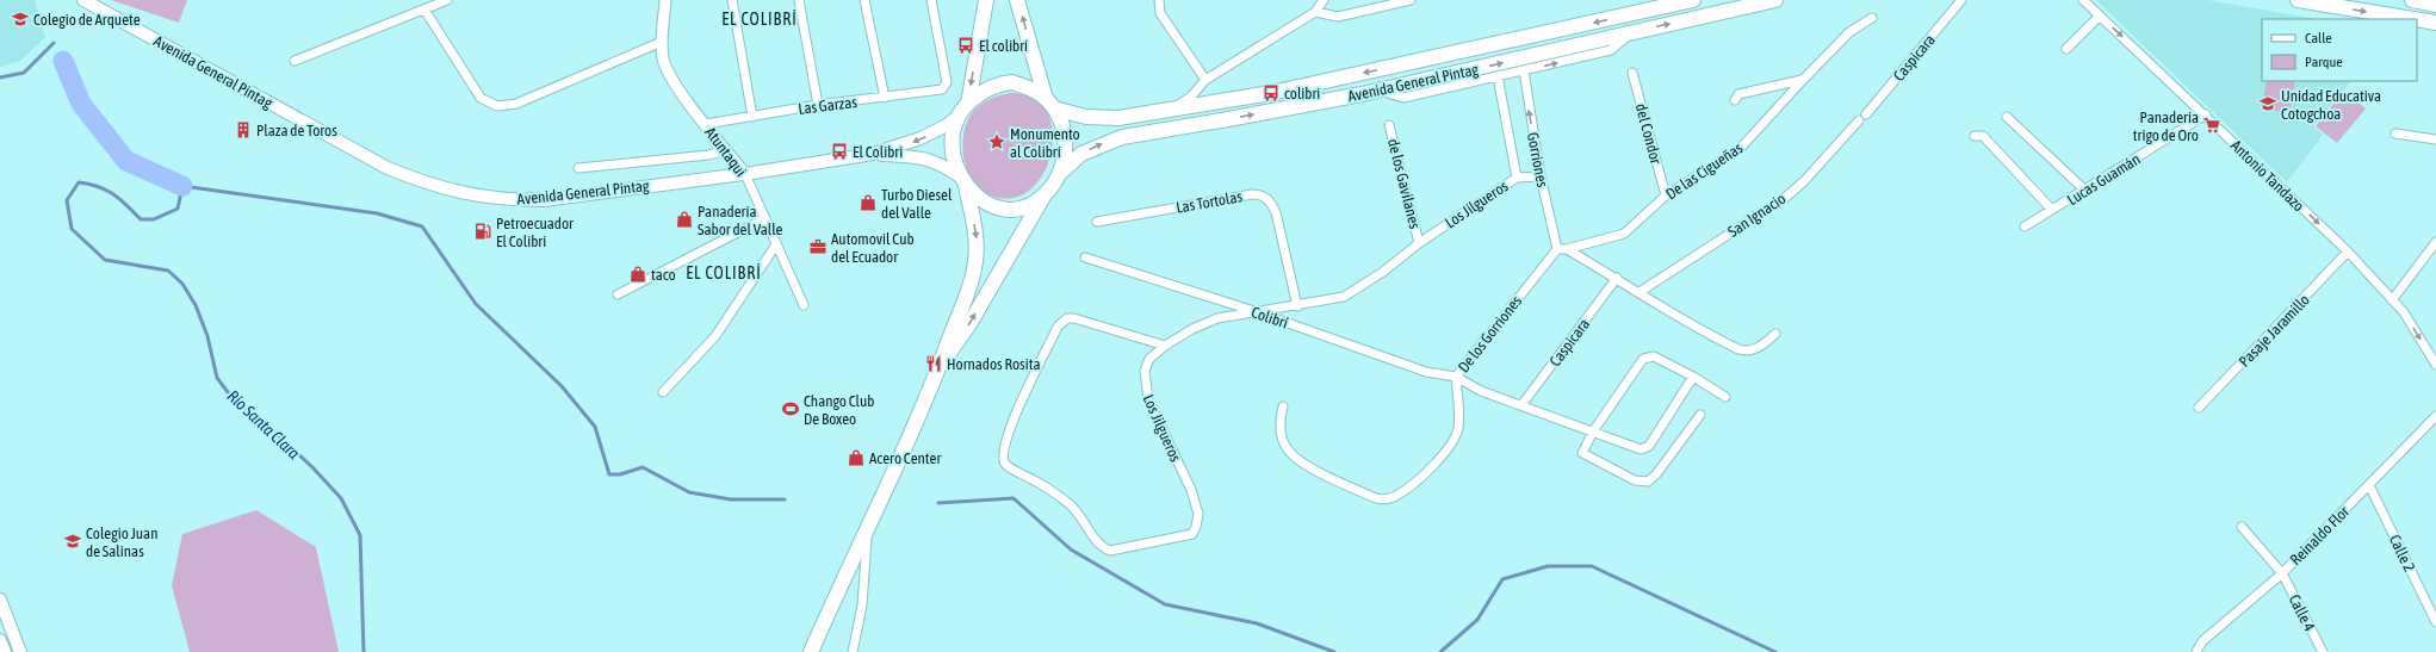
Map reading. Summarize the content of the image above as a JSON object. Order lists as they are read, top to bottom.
{
  "streets": {
    "highway": ["Avenida General Pintag"],
    "street": [
      "Caspicara",
      "Las Garzas",
      "del Condor",
      "Atuntaqui",
      "Gorriones",
      "De las Cigueñas",
      "Antonio Tandazo",
      "Lucas Guamán",
      "de los Gavilanes",
      "Las Tortolas",
      "Los Jilgueros",
      "San Ignacio",
      "Colibrí",
      "Pasaje Jaramillo",
      "De los Gorriones",
      "Reinaldo Flor",
      "Calle 2",
      "Calle 4"
    ]
  },
  "crossings": [
    ["Avenida General Pintag", "Atuntaqui"],
    ["Las Garzas", "Atuntaqui"],
    ["del Condor", "De las Cigueñas"],
    ["Gorriones", "De las Cigueñas"],
    ["Gorriones", "Los Jilgueros"],
    ["Gorriones", "De los Gorriones"],
    ["De las Cigueñas", "De los Gorriones"],
    ["Antonio Tandazo", "Lucas Guamán"],
    ["Antonio Tandazo", "Pasaje Jaramillo"],
    ["de los Gavilanes", "Los Jilgueros"],
    ["Las Tortolas", "Los Jilgueros"],
    ["Los Jilgueros", "Colibrí"],
    ["Colibrí", "De los Gorriones"],
    ["Reinaldo Flor", "Calle 2"],
    ["Reinaldo Flor", "Calle 4"]
  ],
  "one_way": ["Antonio Tandazo"],
  "districts": ["EL COLIBRÍ", "EL COLIBRÍ"],
  "water": ["Río Santa Clara"],
  "places": {
    "school or university": ["Colegio de Arquete", "Unidad Educativa Cotogchoa", "Colegio Juan de Salinas"],
    "bus stop": ["El colibrí", "colibri", "El Colibrì"],
    "supermarket": ["Panadería trigo de Oro"],
    "building": ["Plaza de Toros"],
    "place": ["Monumento al Colibrí"],
    "shop": [
      "Turbo Diesel del Valle",
      "Panadería Sabor del Valle",
      "taco",
      "Acero Center"
    ],
    "fuel station": ["Petroecuador El Colibrí"],
    "office": ["Automovil Cub del Ecuador"],
    "restaurant": ["Hornados Rosita"],
    "sports": ["Chango Club De Boxeo"]
  },
  "legend": ["Calle", "Parque"]
}
